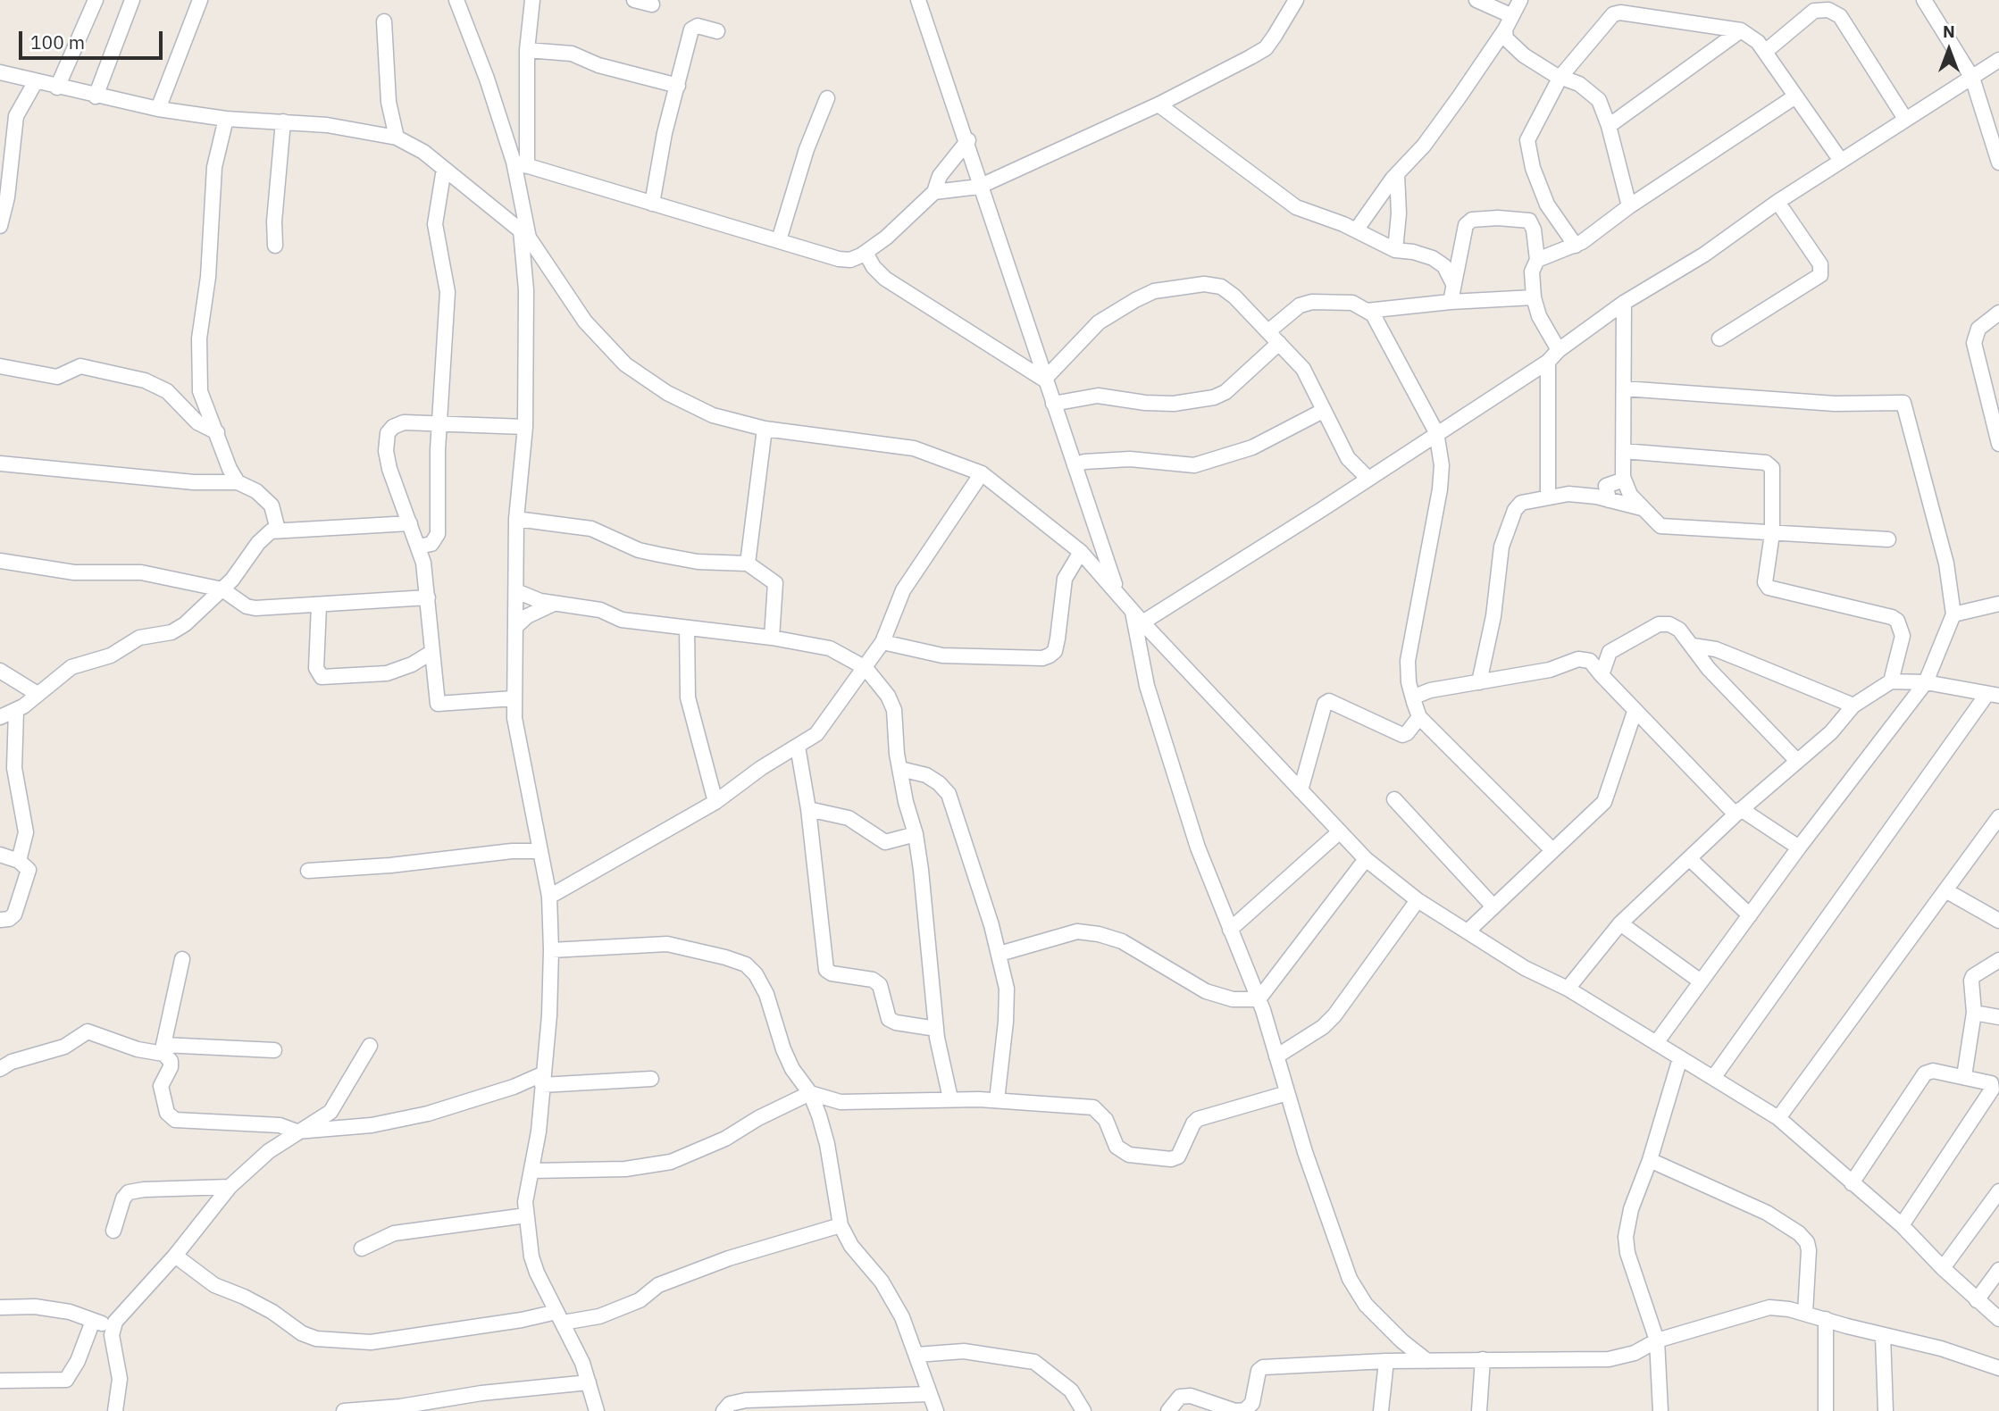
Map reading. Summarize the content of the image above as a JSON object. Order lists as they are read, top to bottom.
{
  "scale_bar": "100 m",
  "north": "top"
}
